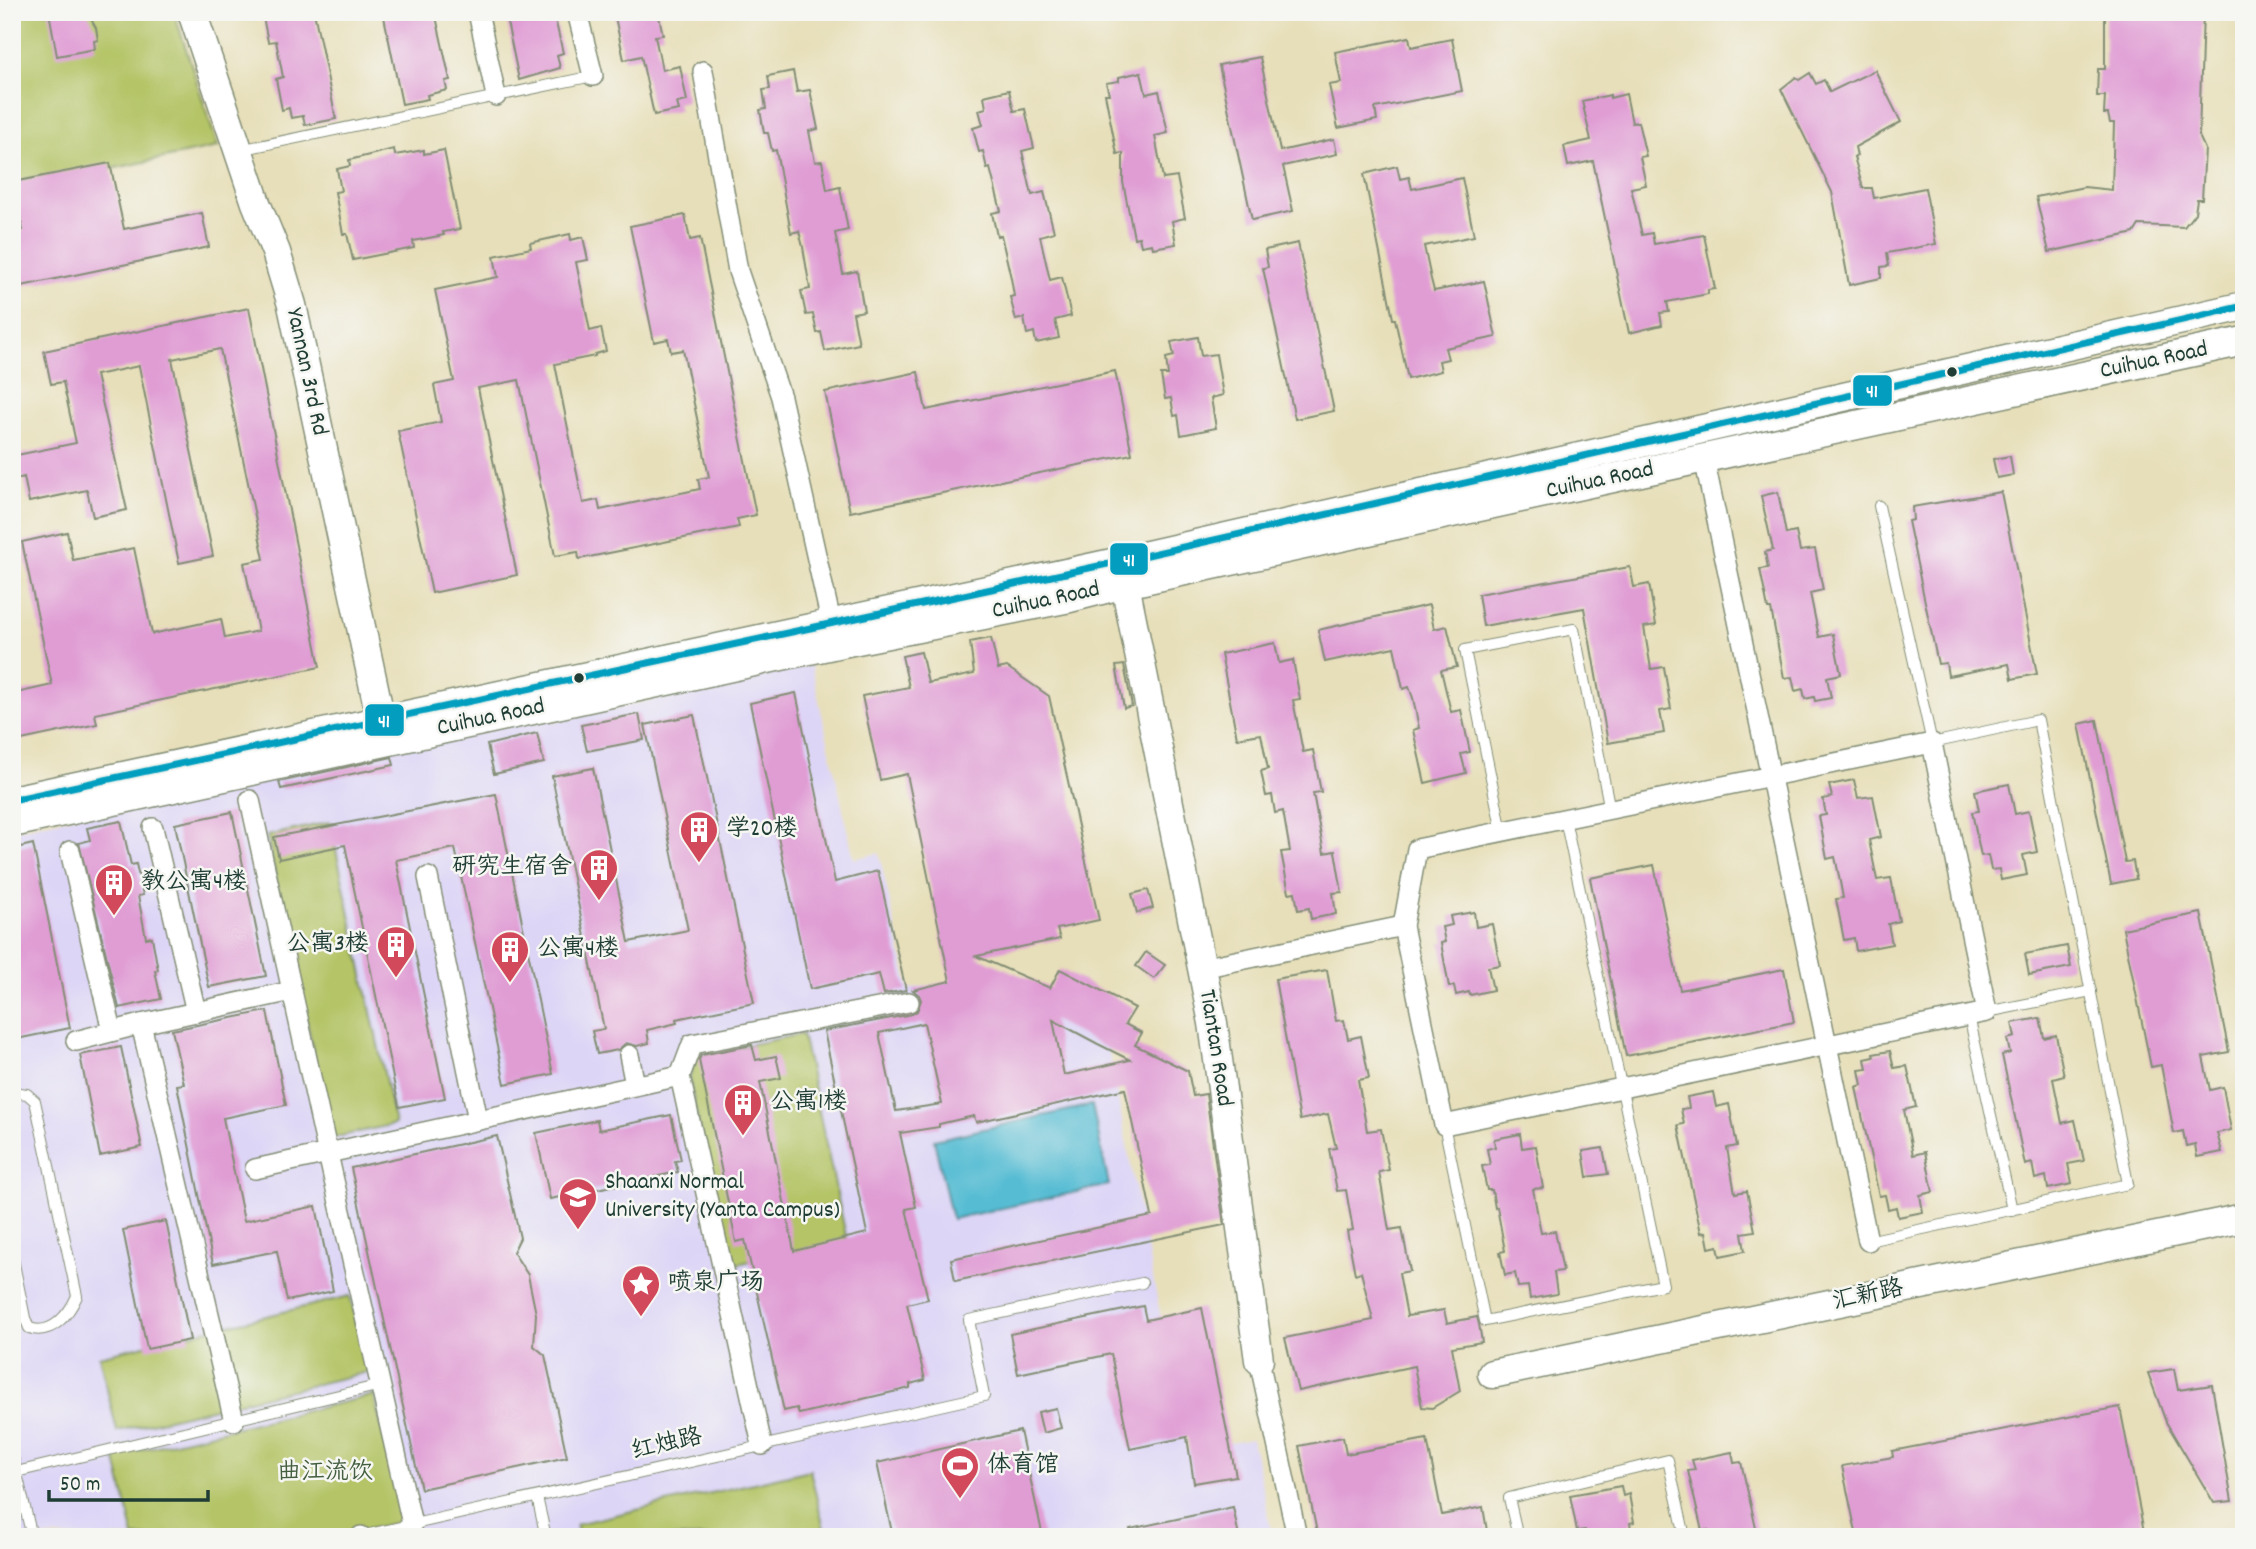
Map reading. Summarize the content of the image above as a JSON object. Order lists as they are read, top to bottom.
{
  "streets": {
    "main road": [
      "Cuihua Road",
      "Yannan 3rd Rd",
      "Tiantan Road",
      "汇新路"
    ],
    "lane": ["红烛路"]
  },
  "crossings": [
    ["Cuihua Road", "Yannan 3rd Rd"],
    ["Cuihua Road", "Tiantan Road"]
  ],
  "parks": ["曲江流饮"],
  "places": {
    "building": [
      "学20楼",
      "研究生宿舍",
      "教公寓4楼",
      "公寓3楼",
      "公寓4楼",
      "公寓1楼"
    ],
    "school or university": ["Shaanxi Normal University (Yanta Campus)"],
    "place": ["喷泉广场"],
    "sports": ["体育馆"]
  },
  "lines": ["transit line 41"],
  "scale_bar": "50 m"
}
